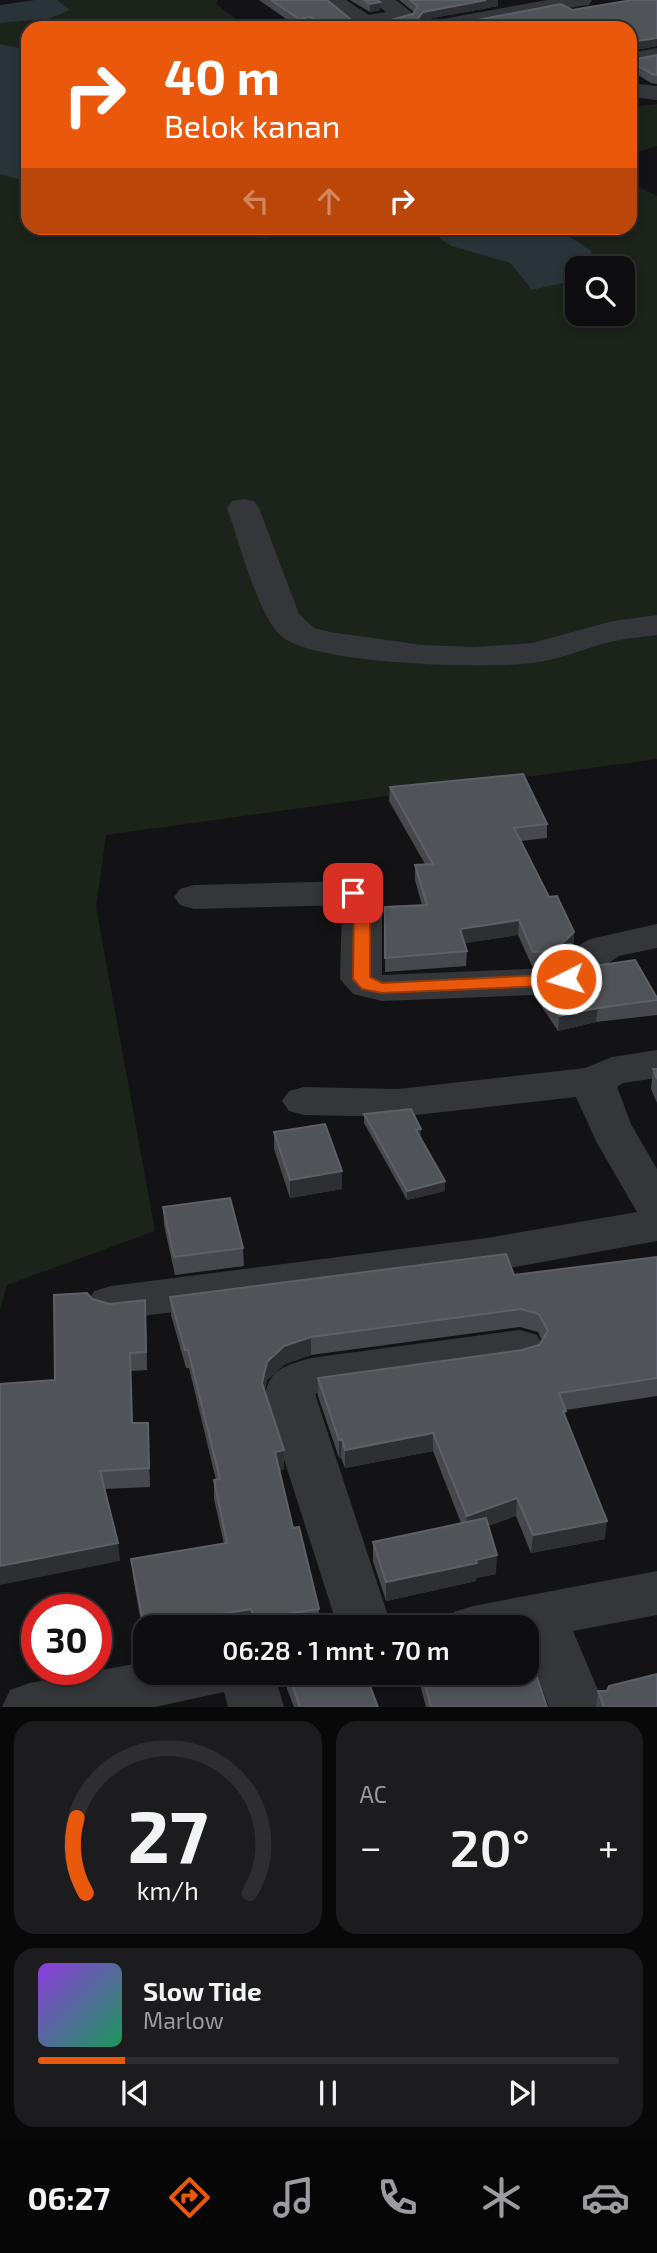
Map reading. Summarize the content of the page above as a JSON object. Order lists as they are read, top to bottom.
{
  "page": {
    "turn": ["40 m", "Belok kanan"],
    "limit": "30",
    "trip": "06:28 · 1 mnt · 70 m",
    "tile": "AC",
    "heat": ["−", "20°", "+"],
    "song": ["Slow Tide", "Marlow"],
    "tabs": "06:27",
    "gauge": ["27", "km/h"]
  }
}
